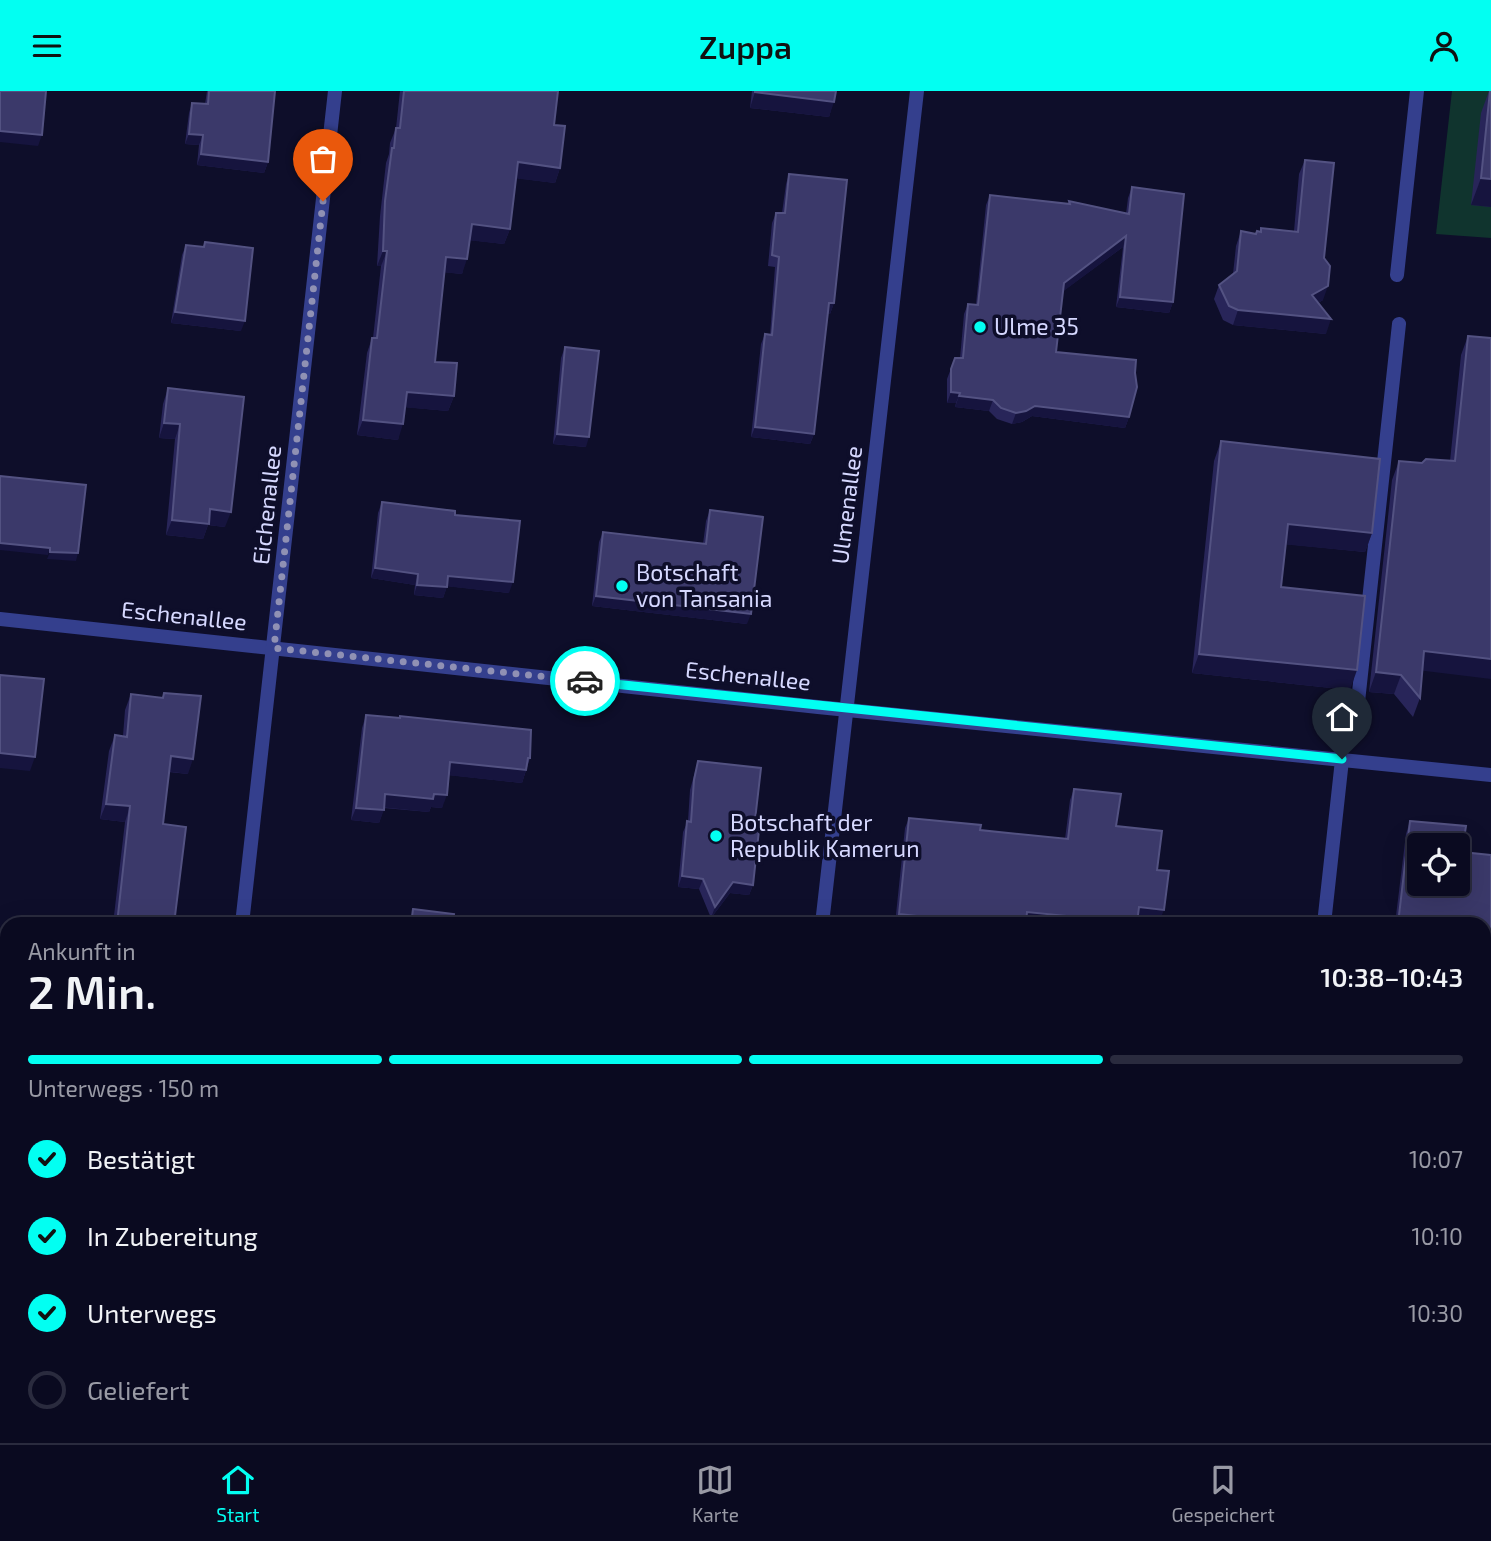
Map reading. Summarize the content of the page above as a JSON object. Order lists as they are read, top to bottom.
{
  "streets": {
    "street": ["Eichenallee", "Ulmenallee", "Eschenallee"]
  },
  "crossings": [
    ["Eichenallee", "Eschenallee"],
    ["Ulmenallee", "Eschenallee"]
  ],
  "places": ["Ulme 35", "Botschaft von Tansania", "Botschaft der Republik Kamerun"],
  "page": {
    "header": "Zuppa",
    "heading": ["2 Min.", "Ankunft in", "10:38–10:43"],
    "bar": "Unterwegs · 150 m",
    "list": [
      ["Bestätigt", "10:07"],
      ["In Zubereitung", "10:10"],
      ["Unterwegs", "10:30"],
      "Geliefert"
    ],
    "tabs": ["Start", "Karte", "Gespeichert"]
  }
}
